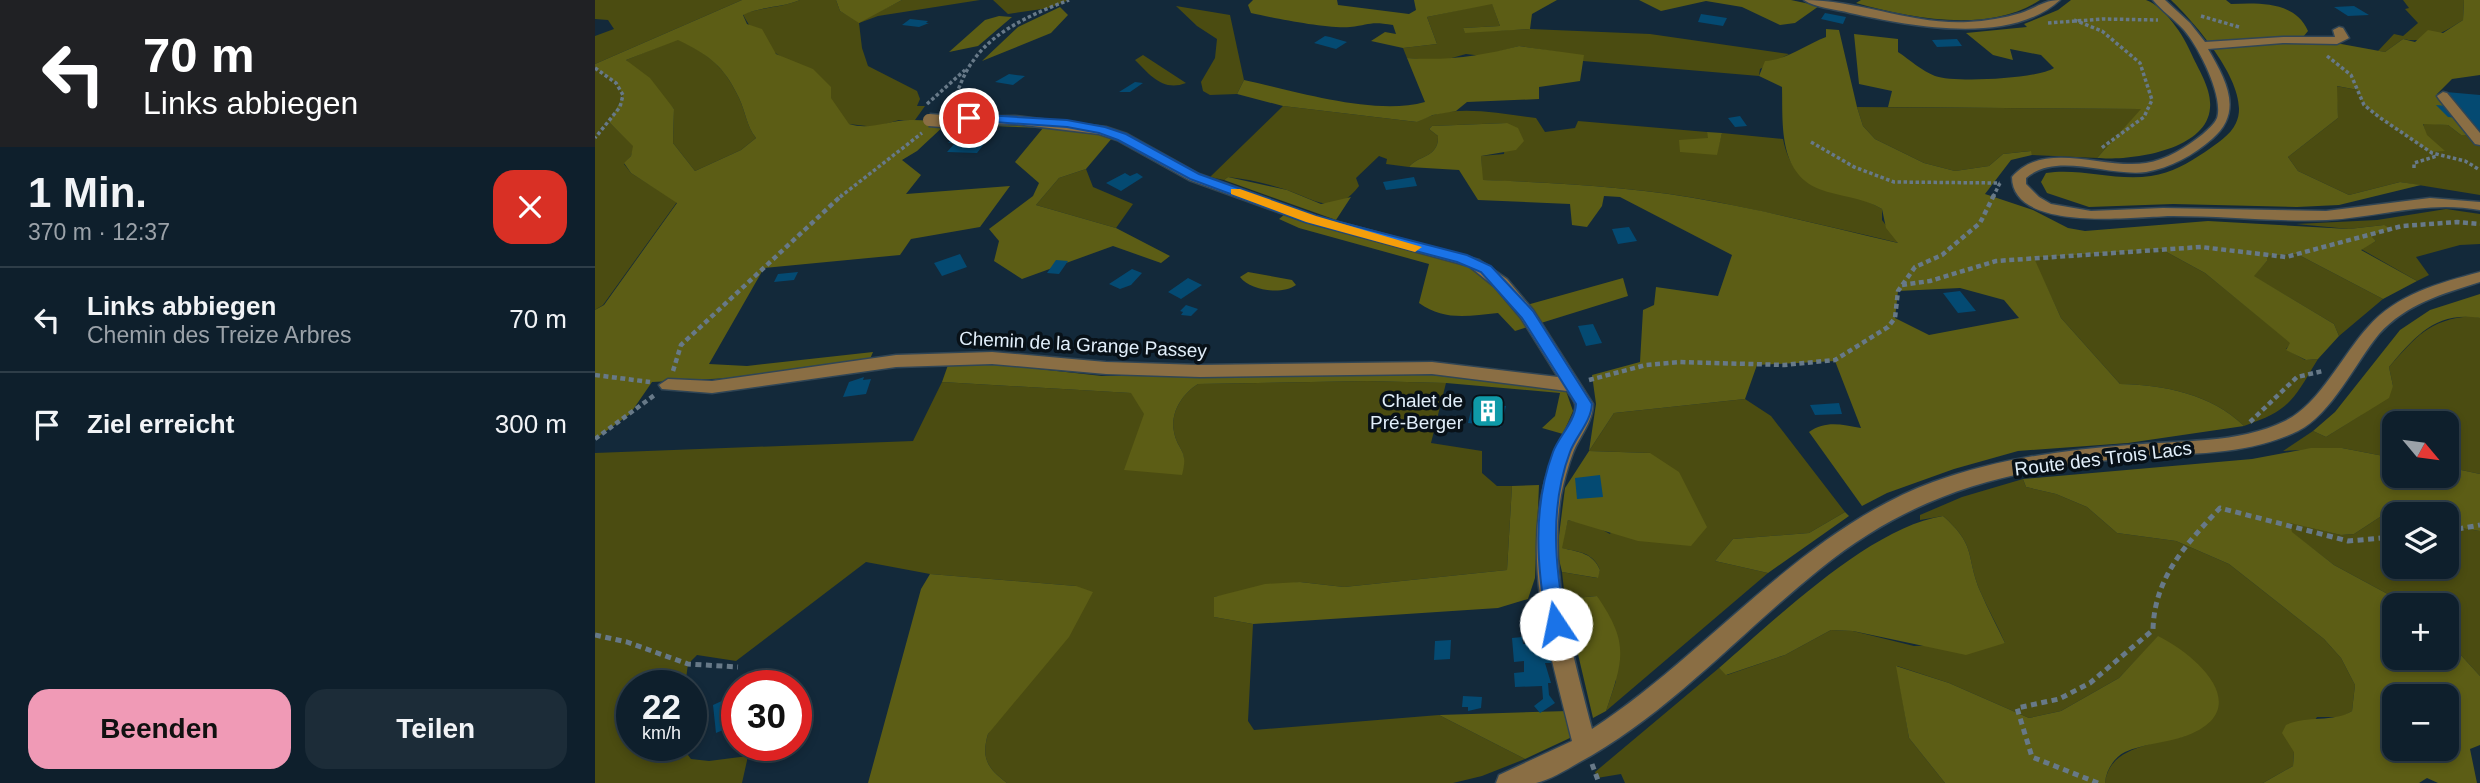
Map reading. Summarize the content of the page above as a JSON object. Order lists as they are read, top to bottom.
{
  "streets": {
    "street": ["Chemin de la Grange Passey", "Route des Trois Lacs"]
  },
  "places": {
    "building": ["Chalet de Pré-Berger"]
  },
  "north": "bottom right",
  "page": {
    "turn": ["70 m", "Links abbiegen"],
    "heading": ["1 Min.", "370 m · 12:37"],
    "list": [
      {
        "name": "Links abbiegen",
        "note": "Chemin des Treize Arbres",
        "value": "70 m"
      },
      {
        "name": "Ziel erreicht",
        "value": "300 m"
      }
    ],
    "map_buttons": ["+", "−"],
    "speed": "22 km/h",
    "limit": "30",
    "buttons": ["Beenden", "Teilen"]
  }
}
